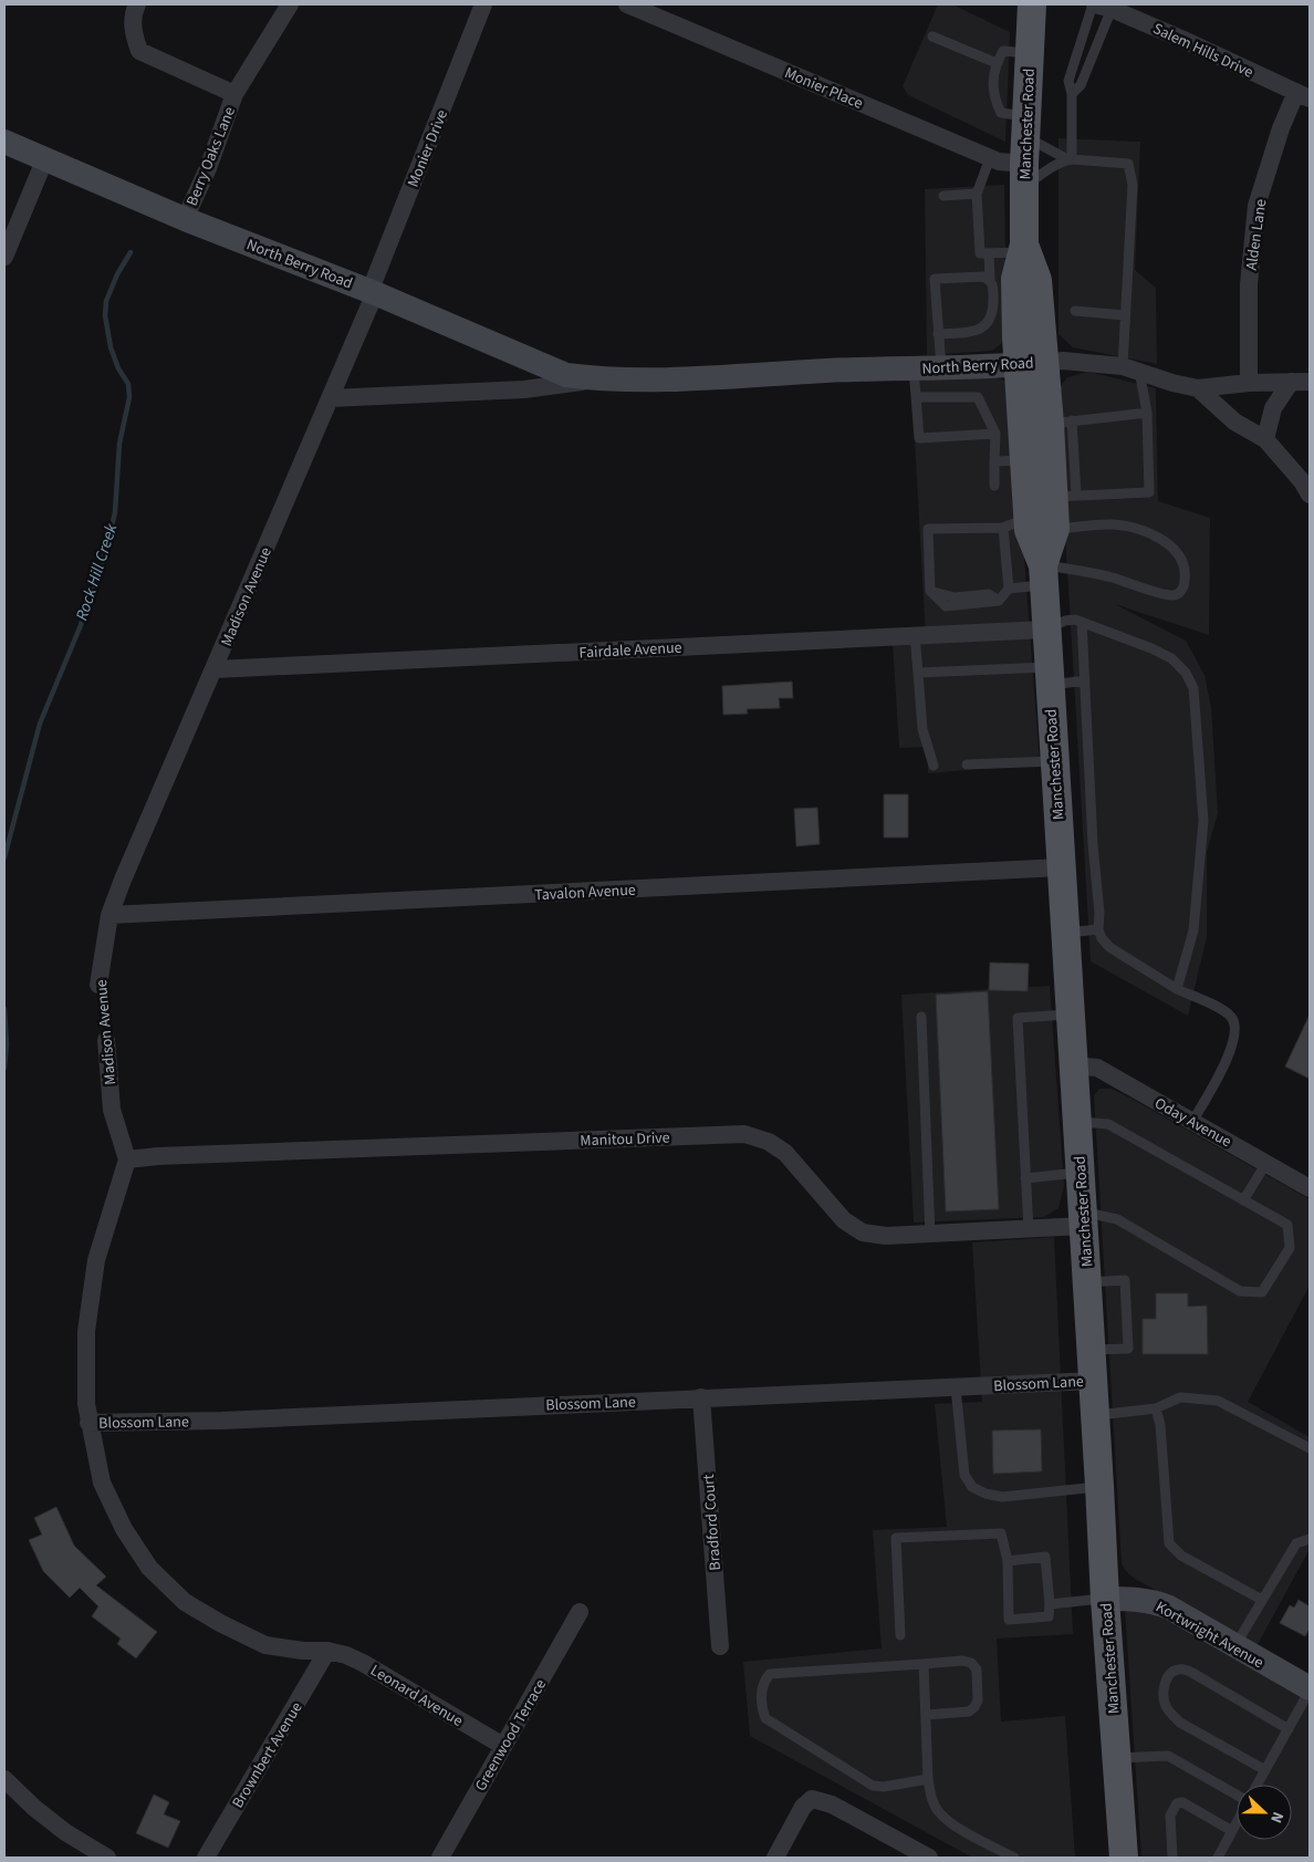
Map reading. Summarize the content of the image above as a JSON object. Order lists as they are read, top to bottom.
{
  "streets": {
    "main road": ["Manchester Road", "North Berry Road", "Kortwright Avenue"],
    "street": [
      "Salem Hills Drive",
      "Monier Place",
      "Monier Drive",
      "Berry Oaks Lane",
      "Alden Lane",
      "Madison Avenue",
      "Fairdale Avenue",
      "Tavalon Avenue",
      "Oday Avenue",
      "Manitou Drive",
      "Blossom Lane",
      "Bradford Court",
      "Leonard Avenue",
      "Greenwood Terrace",
      "Brownbert Avenue"
    ]
  },
  "crossings": [
    ["Salem Hills Drive", "Alden Lane"],
    ["Monier Place", "Manchester Road"],
    ["Manchester Road", "North Berry Road"],
    ["Manchester Road", "Fairdale Avenue"],
    ["Manchester Road", "Tavalon Avenue"],
    ["Manchester Road", "Oday Avenue"],
    ["Manchester Road", "Manitou Drive"],
    ["Manchester Road", "Blossom Lane"],
    ["Manchester Road", "Kortwright Avenue"],
    ["Monier Drive", "North Berry Road"],
    ["Monier Drive", "Madison Avenue"],
    ["Berry Oaks Lane", "North Berry Road"],
    ["North Berry Road", "Madison Avenue"],
    ["Madison Avenue", "Fairdale Avenue"],
    ["Madison Avenue", "Tavalon Avenue"],
    ["Madison Avenue", "Manitou Drive"],
    ["Blossom Lane", "Bradford Court"],
    ["Leonard Avenue", "Greenwood Terrace"],
    ["Leonard Avenue", "Brownbert Avenue"]
  ],
  "water": ["Rock Hill Creek"],
  "north": "right"
}
